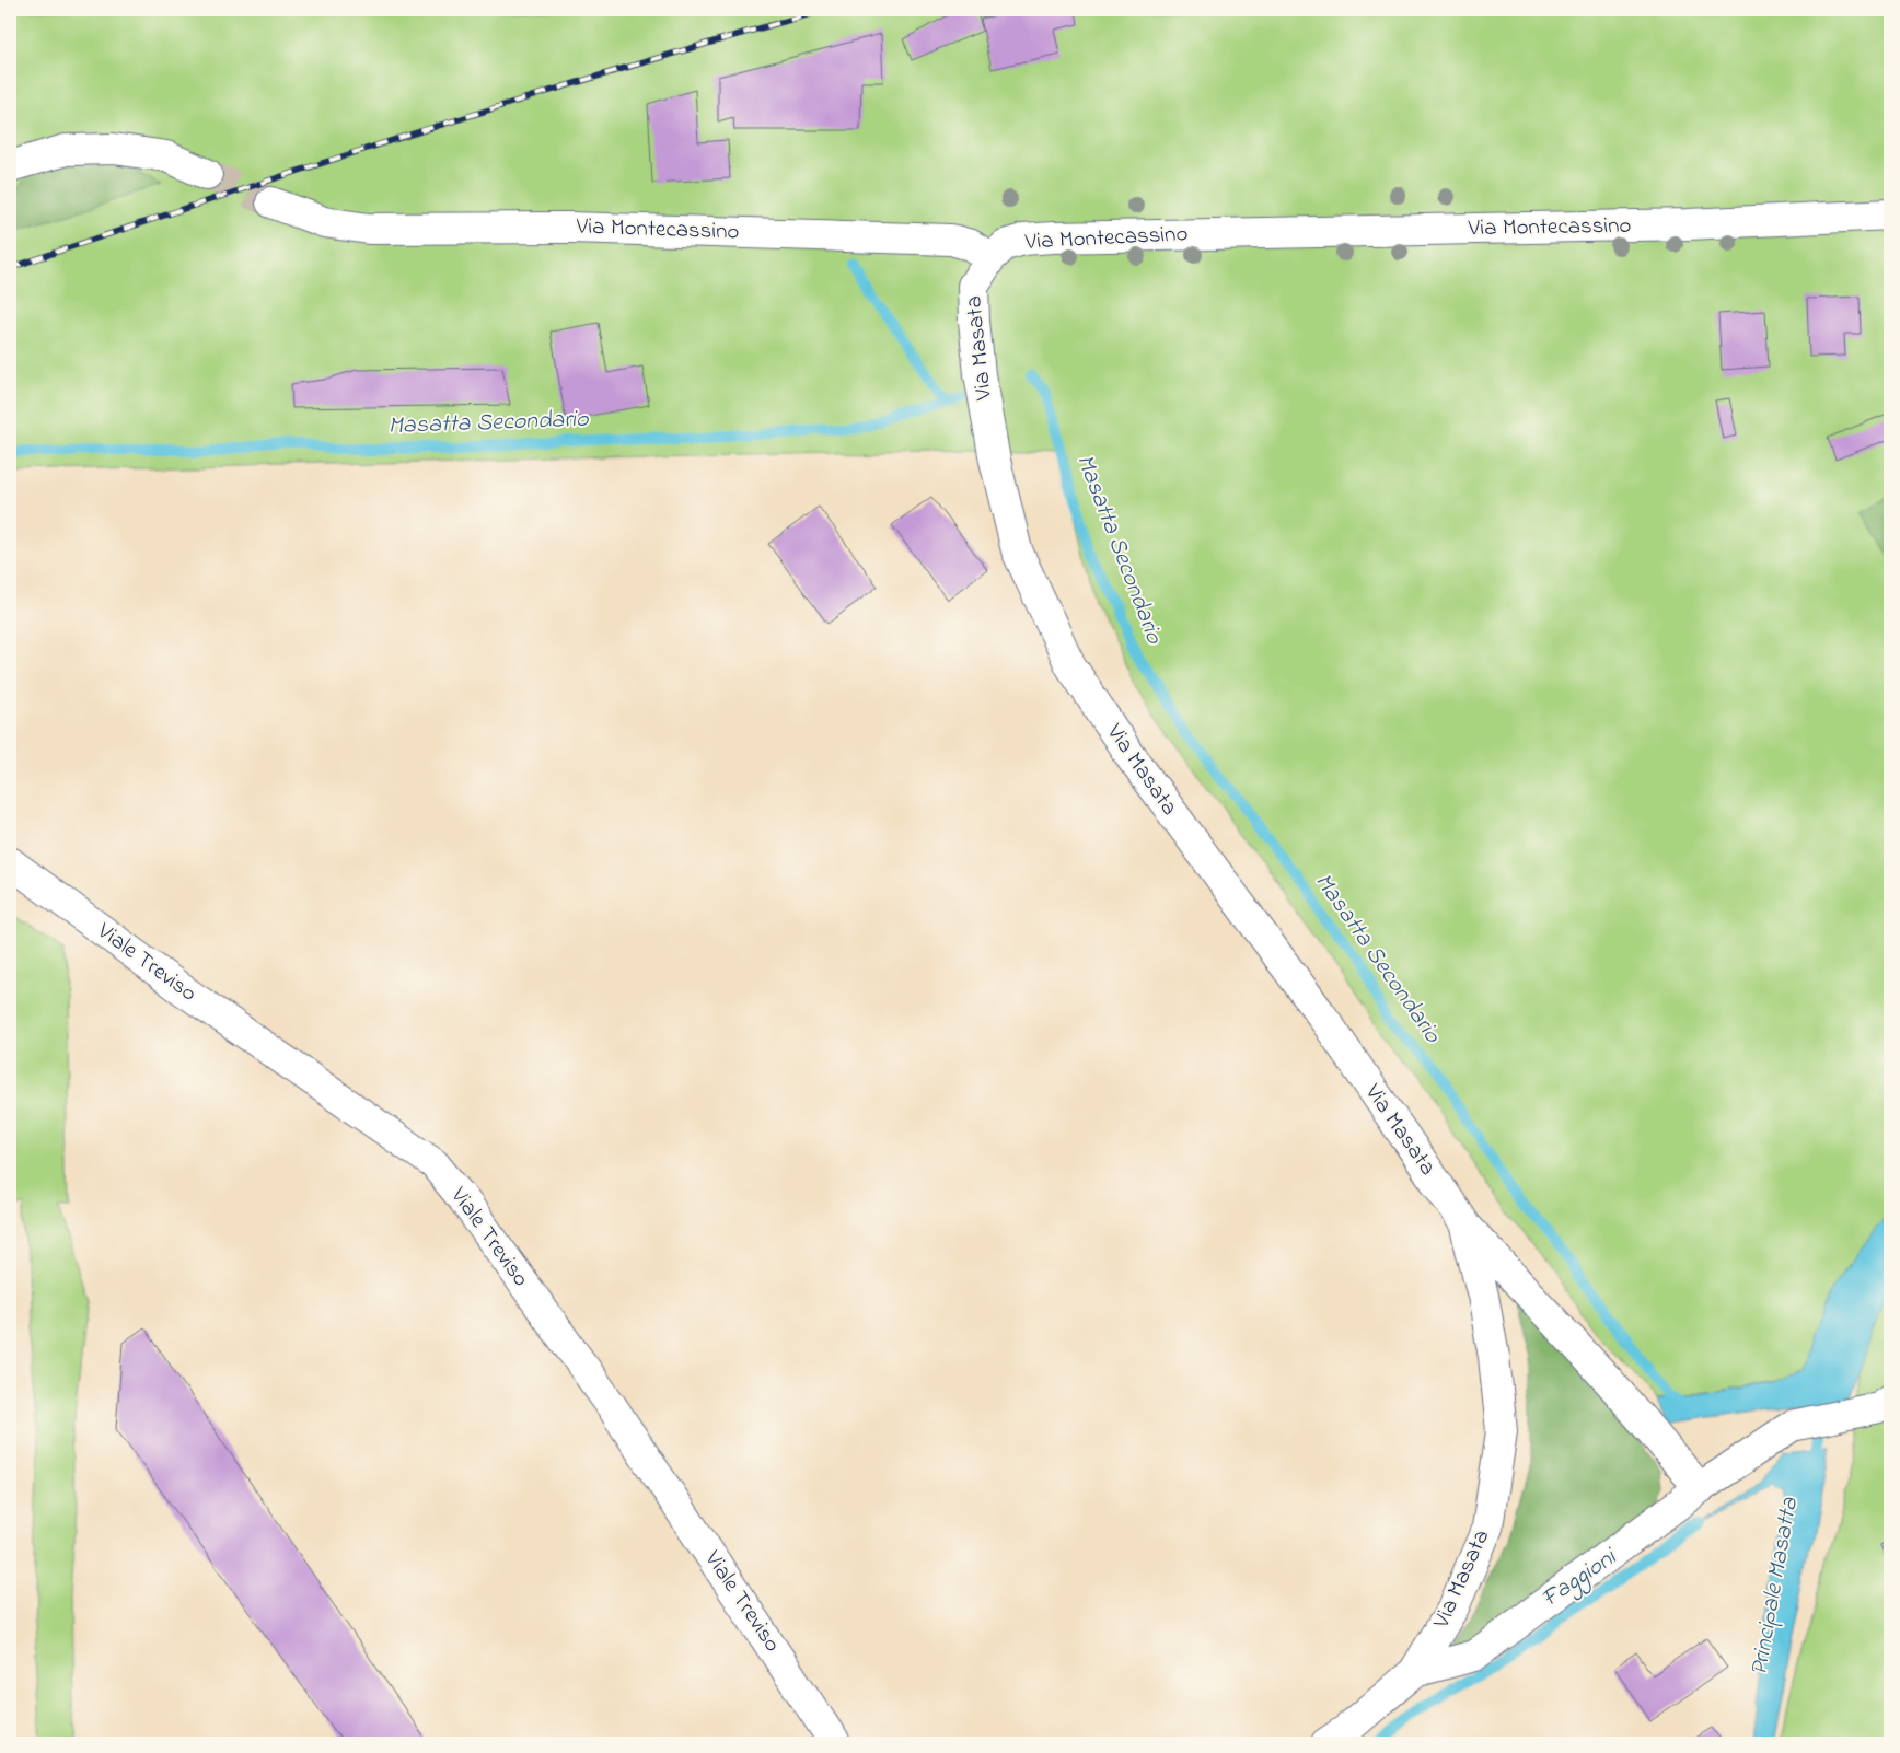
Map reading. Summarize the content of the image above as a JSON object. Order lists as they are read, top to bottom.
{
  "streets": {
    "street": ["Via Montecassino", "Via Masata", "Viale Treviso"]
  },
  "crossings": [
    ["Via Montecassino", "Via Masata"]
  ],
  "water": ["Masatta Secondario", "Faggioni", "Principale Masatta"]
}
